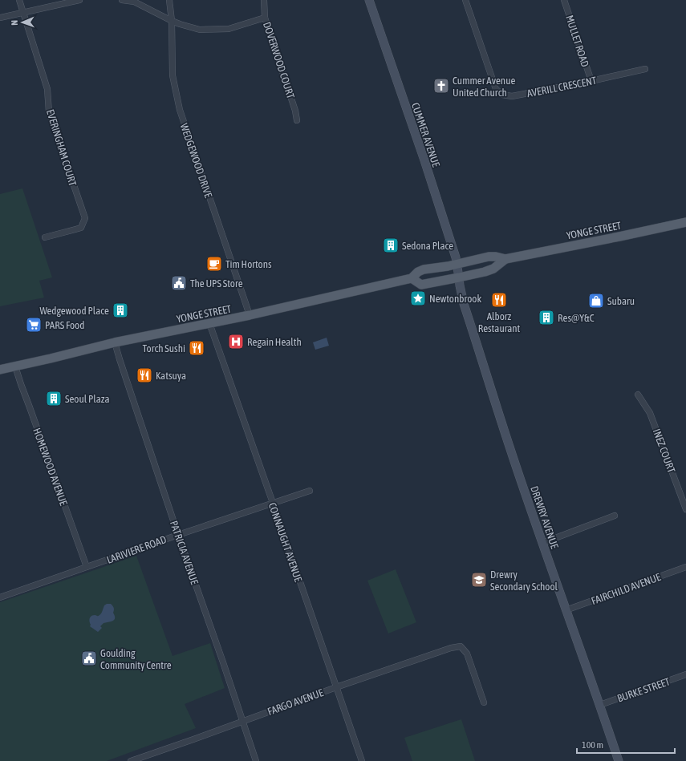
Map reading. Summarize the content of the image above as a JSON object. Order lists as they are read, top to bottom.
{
  "streets": {
    "main road": ["YONGE STREET"],
    "street": [
      "MULLET ROAD",
      "DOVERWOOD COURT",
      "AVERILL CRESCENT",
      "CUMMER AVENUE",
      "EVERINGHAM COURT",
      "WEDGEWOOD DRIVE",
      "INEZ COURT",
      "HOMEWOOD AVENUE",
      "DREWRY AVENUE",
      "CONNAUGHT AVENUE",
      "LARIVIERE ROAD",
      "PATRICIA AVENUE",
      "FAIRCHILD AVENUE",
      "BURKE STREET",
      "FARGO AVENUE"
    ]
  },
  "crossings": [
    ["MULLET ROAD", "AVERILL CRESCENT"],
    ["CUMMER AVENUE", "YONGE STREET"],
    ["CUMMER AVENUE", "DREWRY AVENUE"],
    ["WEDGEWOOD DRIVE", "YONGE STREET"],
    ["YONGE STREET", "HOMEWOOD AVENUE"],
    ["YONGE STREET", "DREWRY AVENUE"],
    ["YONGE STREET", "CONNAUGHT AVENUE"],
    ["YONGE STREET", "PATRICIA AVENUE"],
    ["HOMEWOOD AVENUE", "LARIVIERE ROAD"],
    ["DREWRY AVENUE", "FAIRCHILD AVENUE"],
    ["DREWRY AVENUE", "BURKE STREET"],
    ["CONNAUGHT AVENUE", "LARIVIERE ROAD"],
    ["CONNAUGHT AVENUE", "FARGO AVENUE"],
    ["LARIVIERE ROAD", "PATRICIA AVENUE"],
    ["PATRICIA AVENUE", "FARGO AVENUE"]
  ],
  "places": {
    "church": ["Cummer Avenue United Church"],
    "building": [
      "Sedona Place",
      "Wedgewood Place",
      "Res@Y&C",
      "Seoul Plaza"
    ],
    "cafe": ["Tim Hortons"],
    "public building": ["The UPS Store", "Goulding Community Centre"],
    "place": ["Newtonbrook"],
    "restaurant": ["Alborz Restaurant", "Torch Sushi", "Katsuya"],
    "shop": ["Subaru"],
    "supermarket": ["PARS Food"],
    "hospital": ["Regain Health"],
    "school or university": ["Drewry Secondary School"]
  },
  "scale_bar": "100 m",
  "north": "left"
}
